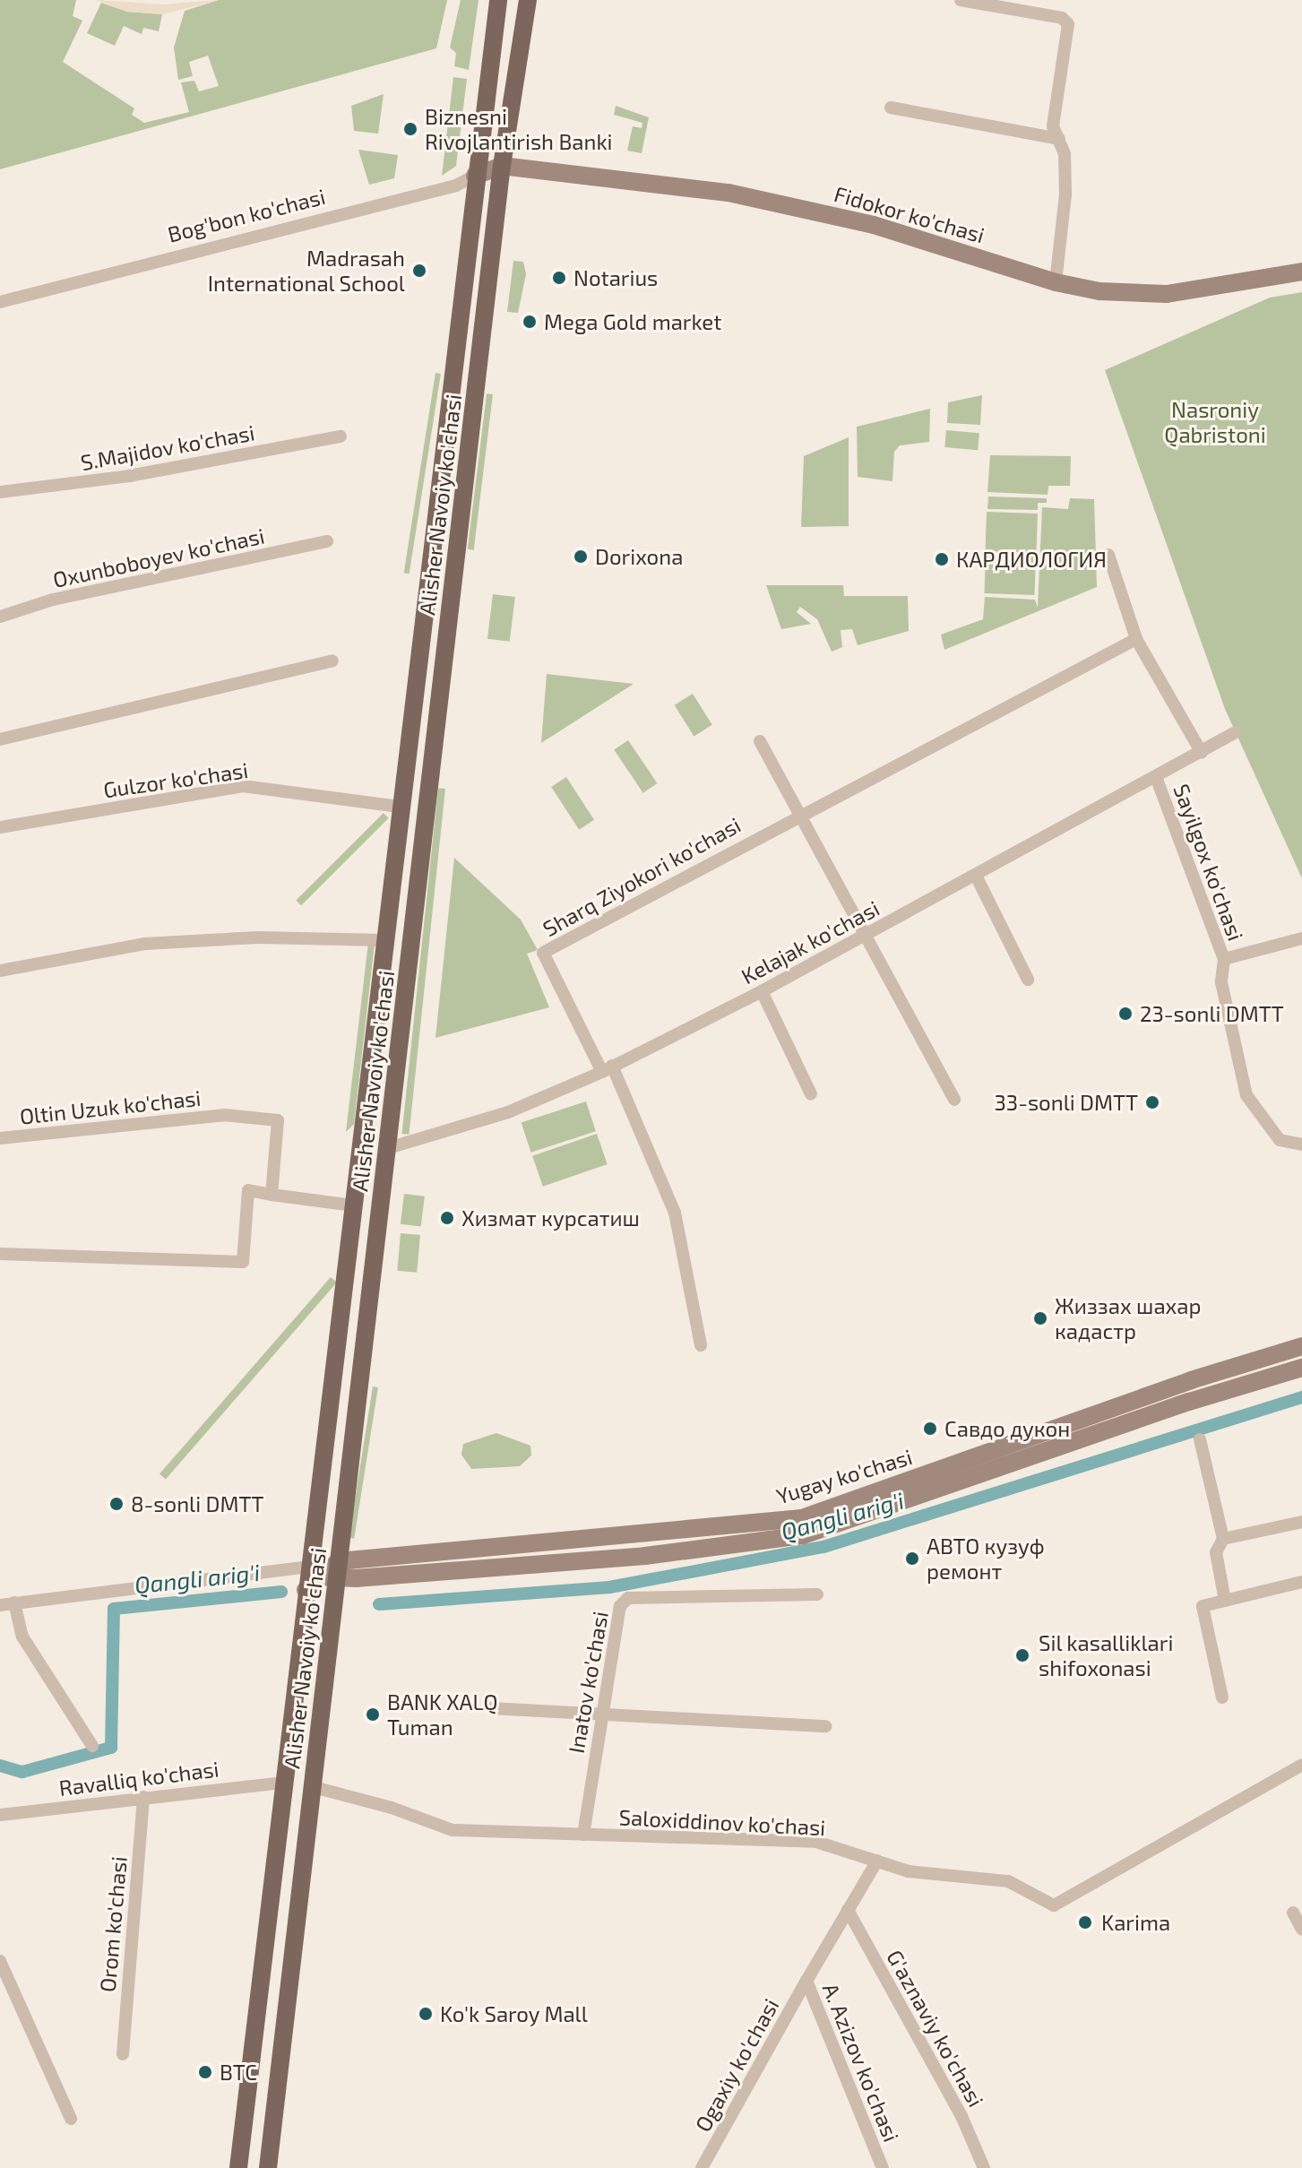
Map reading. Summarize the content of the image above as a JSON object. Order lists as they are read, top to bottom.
{
  "streets": {
    "main road": [
      "Fidokor ko'chasi",
      "Bog'bon ko'chasi",
      "Alisher Navoiy ko'chasi",
      "Yugay ko'chasi"
    ],
    "street": [
      "S.Majidov ko'chasi",
      "Oxunboboyev ko'chasi",
      "Gulzor ko'chasi",
      "Sayilgox ko'chasi",
      "Sharq Ziyokori ko'chasi",
      "Kelajak ko'chasi",
      "Oltin Uzuk ko'chasi",
      "Inatov ko'chasi",
      "Ravalliq ko'chasi",
      "Saloxiddinov ko'chasi",
      "Orom ko'chasi",
      "G'aznaviy ko'chasi",
      "A. Azizov ko'chasi",
      "Ogaxiy ko'chasi"
    ]
  },
  "crossings": [
    ["Fidokor ko'chasi", "Bog'bon ko'chasi"],
    ["Fidokor ko'chasi", "Alisher Navoiy ko'chasi"],
    ["Bog'bon ko'chasi", "Alisher Navoiy ko'chasi"],
    ["Alisher Navoiy ko'chasi", "Gulzor ko'chasi"],
    ["Alisher Navoiy ko'chasi", "Kelajak ko'chasi"],
    ["Alisher Navoiy ko'chasi", "Yugay ko'chasi"],
    ["Alisher Navoiy ko'chasi", "Ravalliq ko'chasi"],
    ["Alisher Navoiy ko'chasi", "Saloxiddinov ko'chasi"],
    ["Sayilgox ko'chasi", "Kelajak ko'chasi"],
    ["Sharq Ziyokori ko'chasi", "Kelajak ko'chasi"],
    ["Inatov ko'chasi", "Saloxiddinov ko'chasi"],
    ["Ravalliq ko'chasi", "Orom ko'chasi"],
    ["Saloxiddinov ko'chasi", "A. Azizov ko'chasi"],
    ["G'aznaviy ko'chasi", "A. Azizov ko'chasi"],
    ["A. Azizov ko'chasi", "Ogaxiy ko'chasi"]
  ],
  "water": ["Qangli arig'i"],
  "parks": ["Nasroniy Qabristoni"],
  "places": [
    "Biznesni Rivojlantirish Banki",
    "Madrasah International School",
    "Notarius",
    "Mega Gold market",
    "Dorixona",
    "КАРДИОЛОГИЯ",
    "23-sonli DMTT",
    "33-sonli DMTT",
    "Хизмат курсатиш",
    "Жиззах шахар кадастр",
    "Cавдо дукон",
    "8-sonli DMTT",
    "АВТО кузуф ремонт",
    "Sil kasalliklari shifoxonasi",
    "BANK XALQ Tuman",
    "Karima",
    "Ko'k Saroy Mall",
    "BTC"
  ]
}
